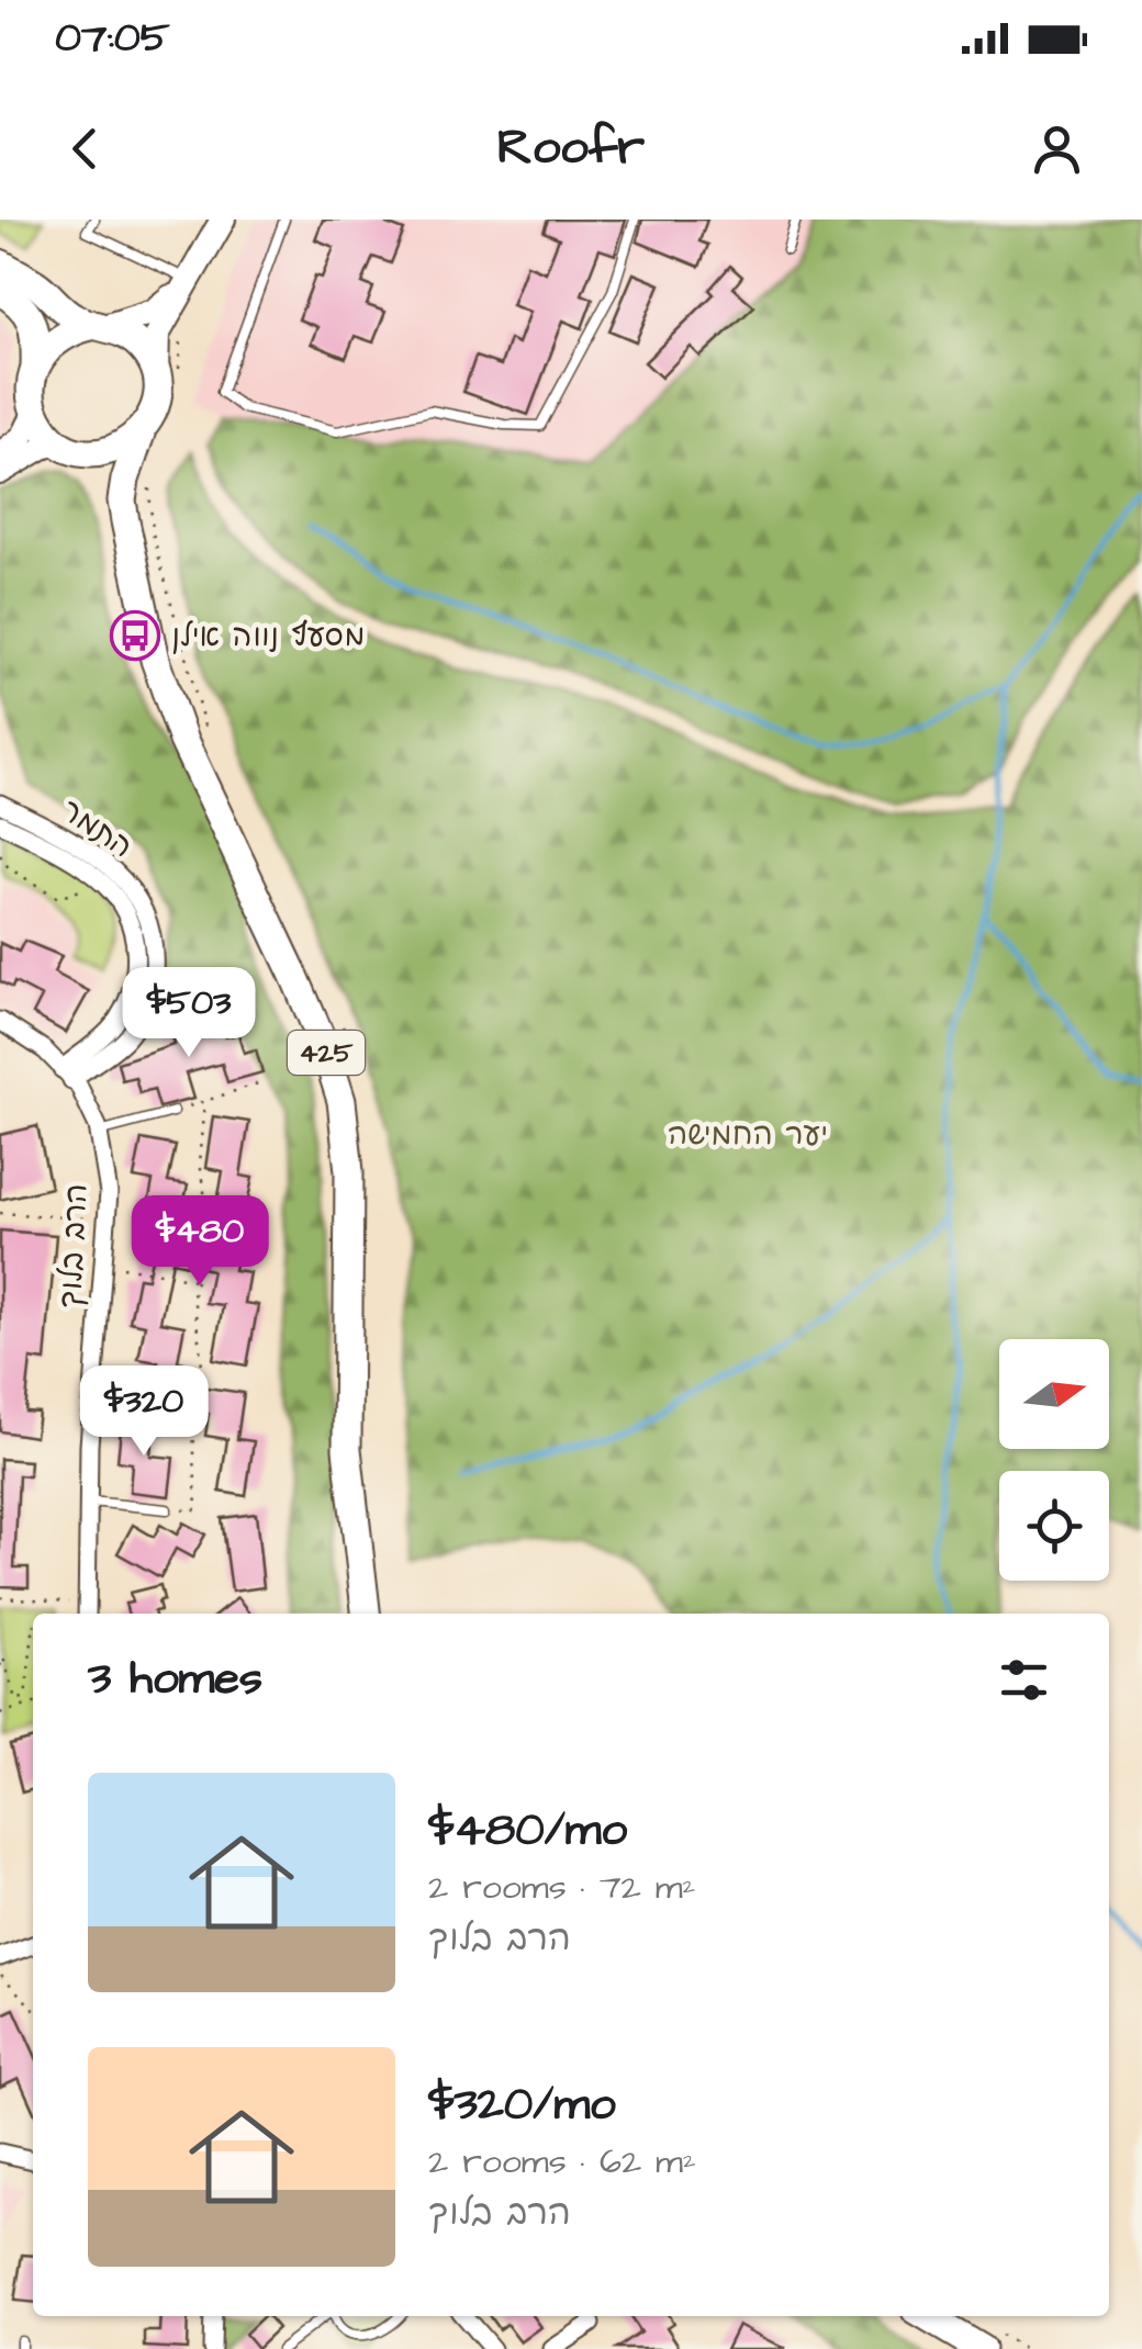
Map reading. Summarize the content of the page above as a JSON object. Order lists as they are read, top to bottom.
{
  "streets": {
    "main road": ["425"],
    "street": ["התמר", "הרב בלוך"]
  },
  "crossings": [
    ["התמר", "הרב בלוך"]
  ],
  "parks": ["יער החמישה"],
  "places": {
    "bus stop": ["מסעף נווה אילן"]
  },
  "north": "right",
  "page": {
    "status": "07:05",
    "header": "Roofr",
    "price": ["$503", "$480", "$320"],
    "heading": "3 homes",
    "list": [
      {
        "name": "$480/mo",
        "note": "2 rooms · 72 m² · הרב בלוך"
      },
      {
        "name": "$320/mo",
        "note": "2 rooms · 62 m² · הרב בלוך"
      }
    ]
  }
}
